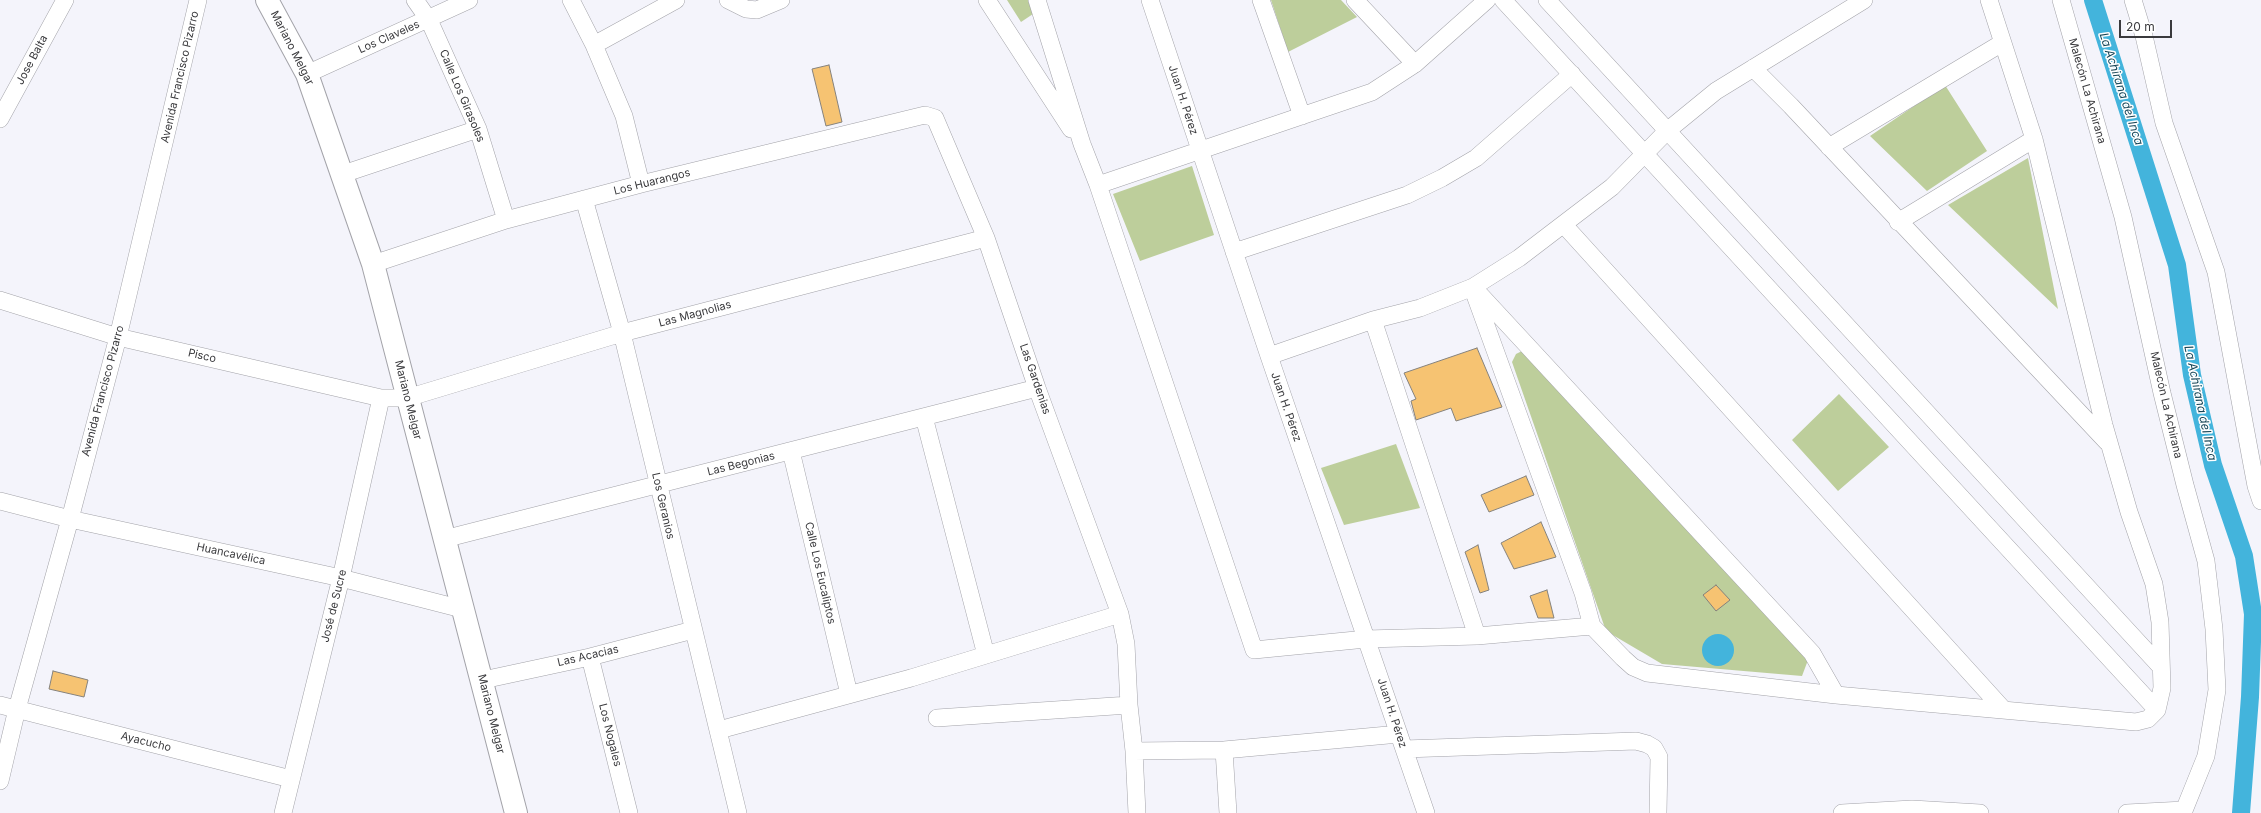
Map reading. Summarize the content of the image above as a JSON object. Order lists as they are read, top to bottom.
{
  "streets": {
    "main road": ["Mariano Melgar"],
    "street": [
      "Los Claveles",
      "Jose Balta",
      "Avenida Francisco Pizarro",
      "Malecón La Achirana",
      "Calle Los Girasoles",
      "Juan H. Pérez",
      "Los Huarangos",
      "Las Magnolias",
      "Pisco",
      "Las Gardenias",
      "Las Begonias",
      "Los Geranios",
      "Huancavélica",
      "Calle Los Eucaliptos",
      "José de Sucre",
      "Las Acacias",
      "Los Nogales",
      "Ayacucho"
    ]
  },
  "crossings": [
    ["Los Claveles", "Mariano Melgar"],
    ["Los Claveles", "Calle Los Girasoles"],
    ["Mariano Melgar", "Los Huarangos"],
    ["Mariano Melgar", "Las Magnolias"],
    ["Mariano Melgar", "Pisco"],
    ["Mariano Melgar", "Las Begonias"],
    ["Mariano Melgar", "Huancavélica"],
    ["Mariano Melgar", "Las Acacias"],
    ["Avenida Francisco Pizarro", "Pisco"],
    ["Avenida Francisco Pizarro", "Huancavélica"],
    ["Avenida Francisco Pizarro", "Ayacucho"],
    ["Calle Los Girasoles", "Los Huarangos"],
    ["Los Huarangos", "Las Gardenias"],
    ["Los Huarangos", "Los Geranios"],
    ["Las Magnolias", "Pisco"],
    ["Las Magnolias", "Las Gardenias"],
    ["Las Magnolias", "Los Geranios"],
    ["Pisco", "José de Sucre"],
    ["Las Gardenias", "Las Begonias"],
    ["Las Begonias", "Los Geranios"],
    ["Las Begonias", "Calle Los Eucaliptos"],
    ["Los Geranios", "Las Acacias"],
    ["Huancavélica", "José de Sucre"],
    ["José de Sucre", "Ayacucho"],
    ["Las Acacias", "Los Nogales"]
  ],
  "water": ["La Achirana del Inca"],
  "scale_bar": "20 m"
}
